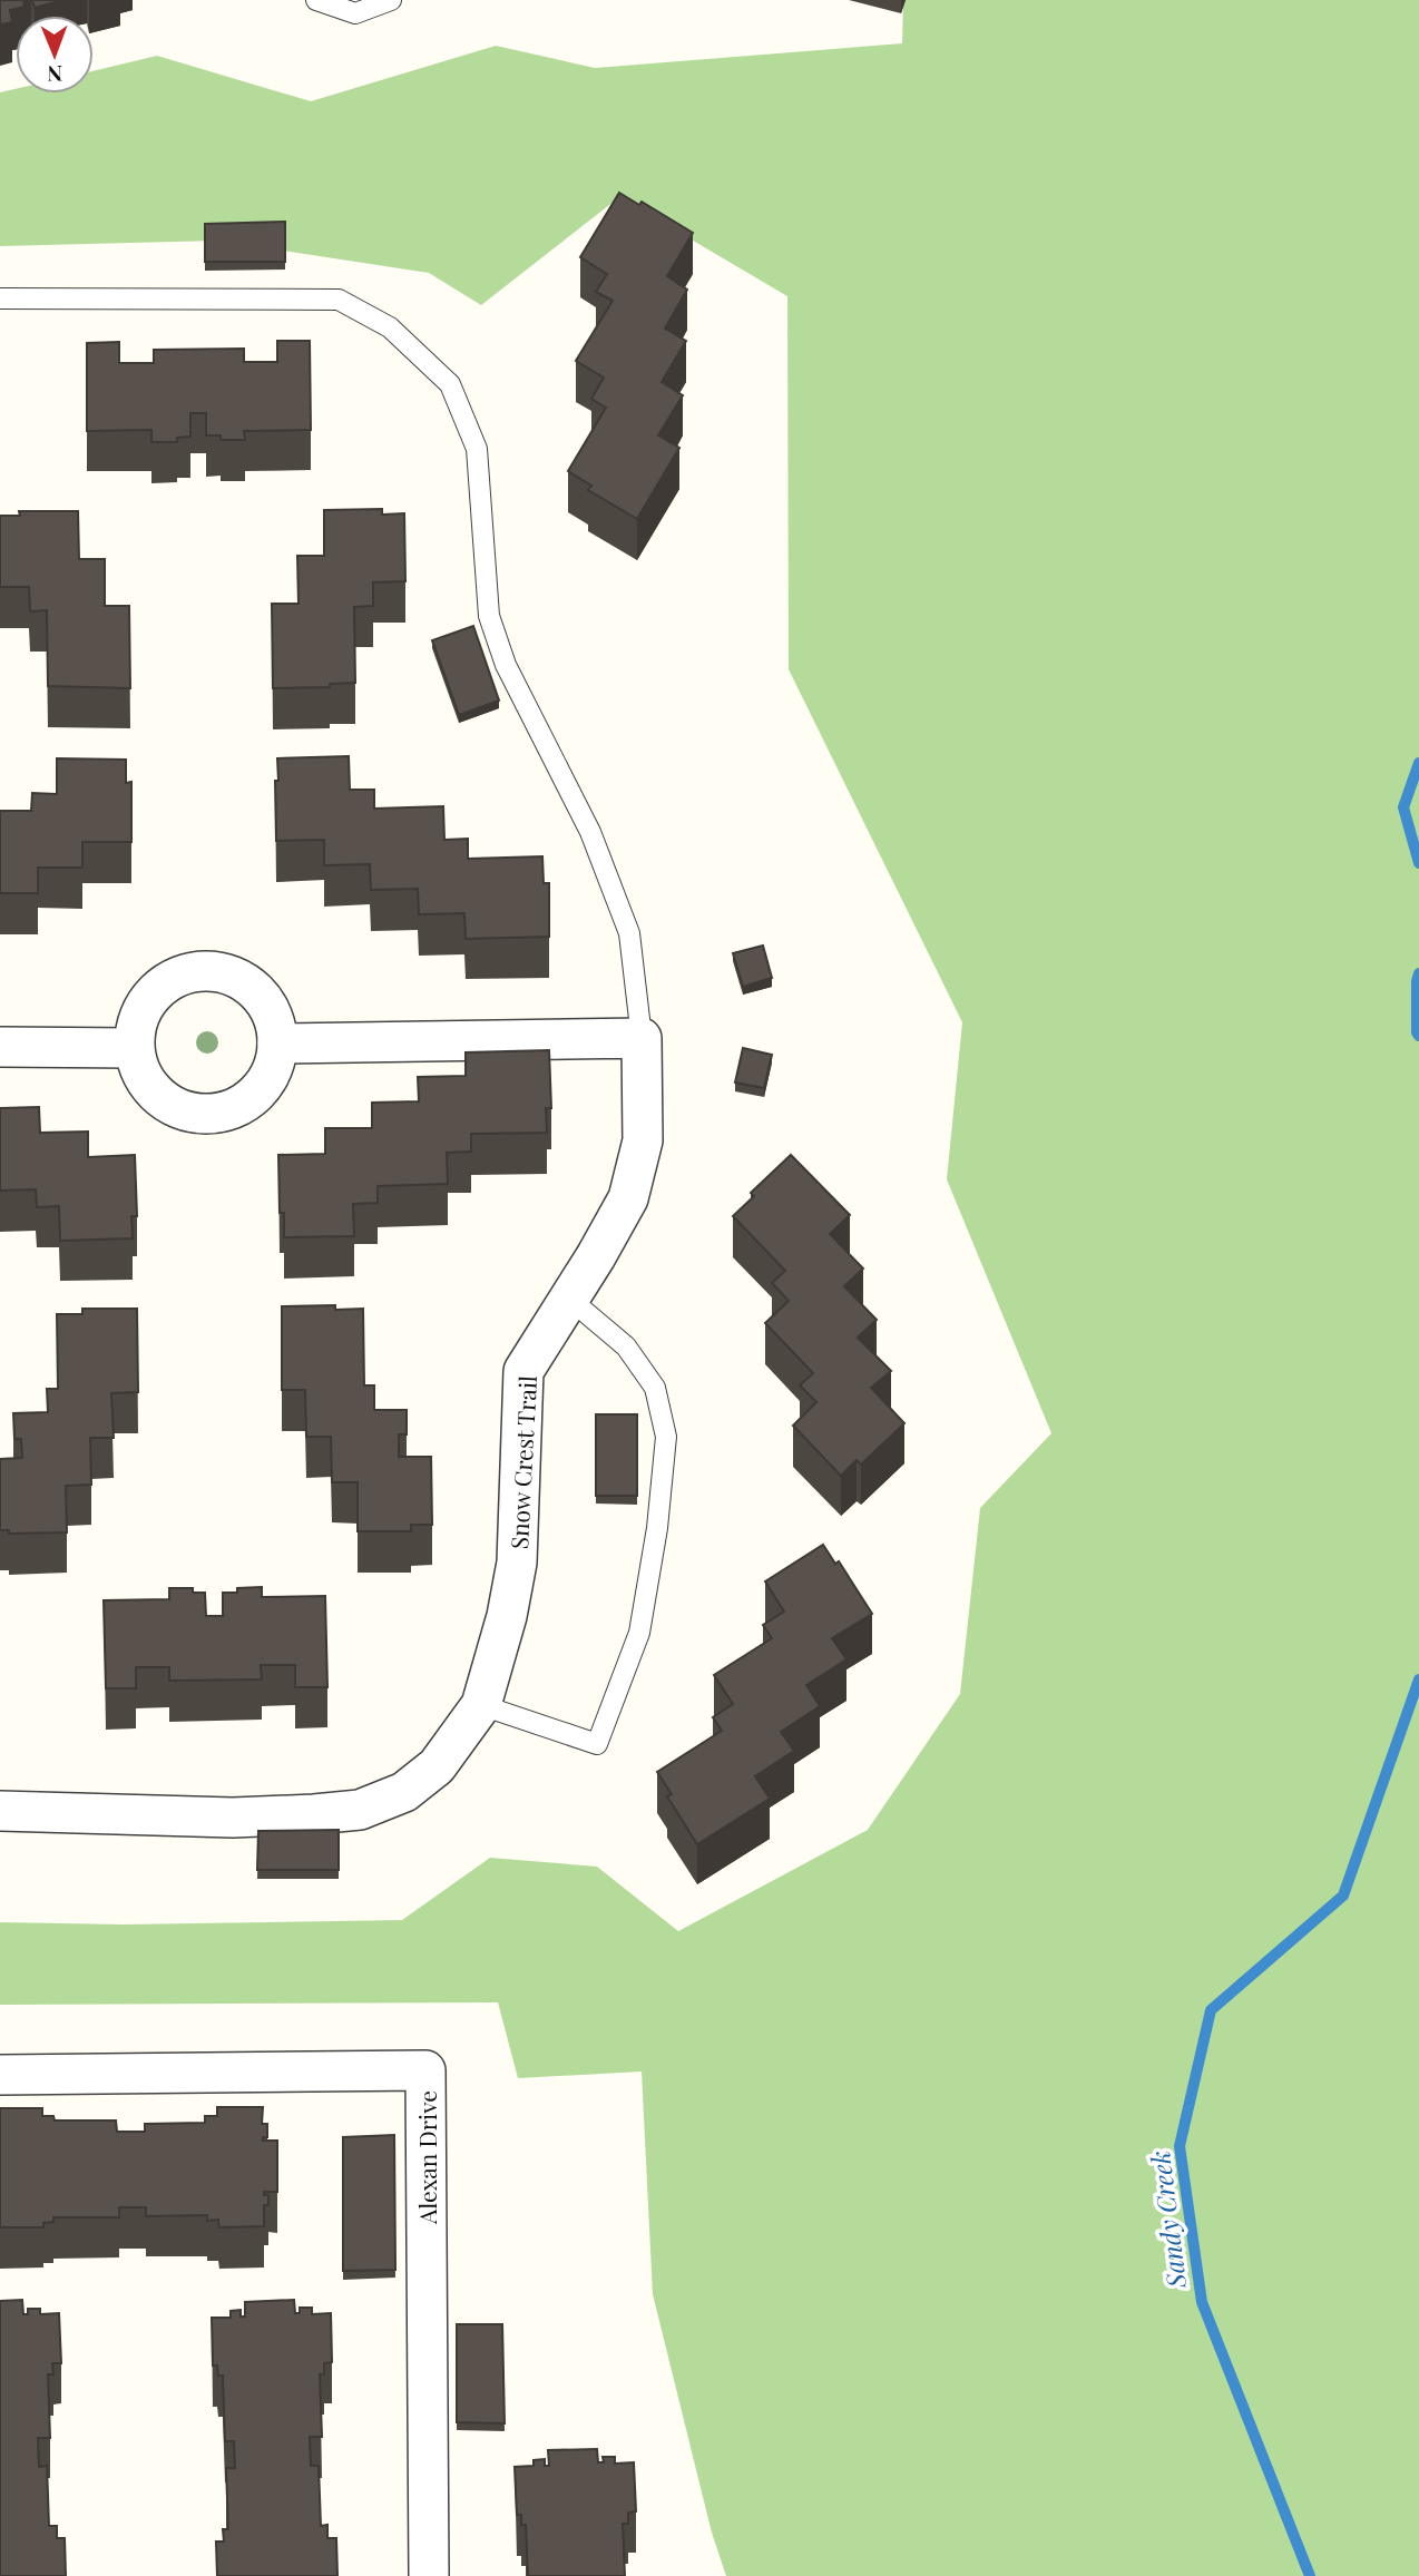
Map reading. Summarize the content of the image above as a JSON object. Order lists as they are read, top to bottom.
{
  "streets": {
    "street": ["Snow Crest Trail", "Alexan Drive"]
  },
  "water": ["Sandy Creek"],
  "north": "bottom"
}
